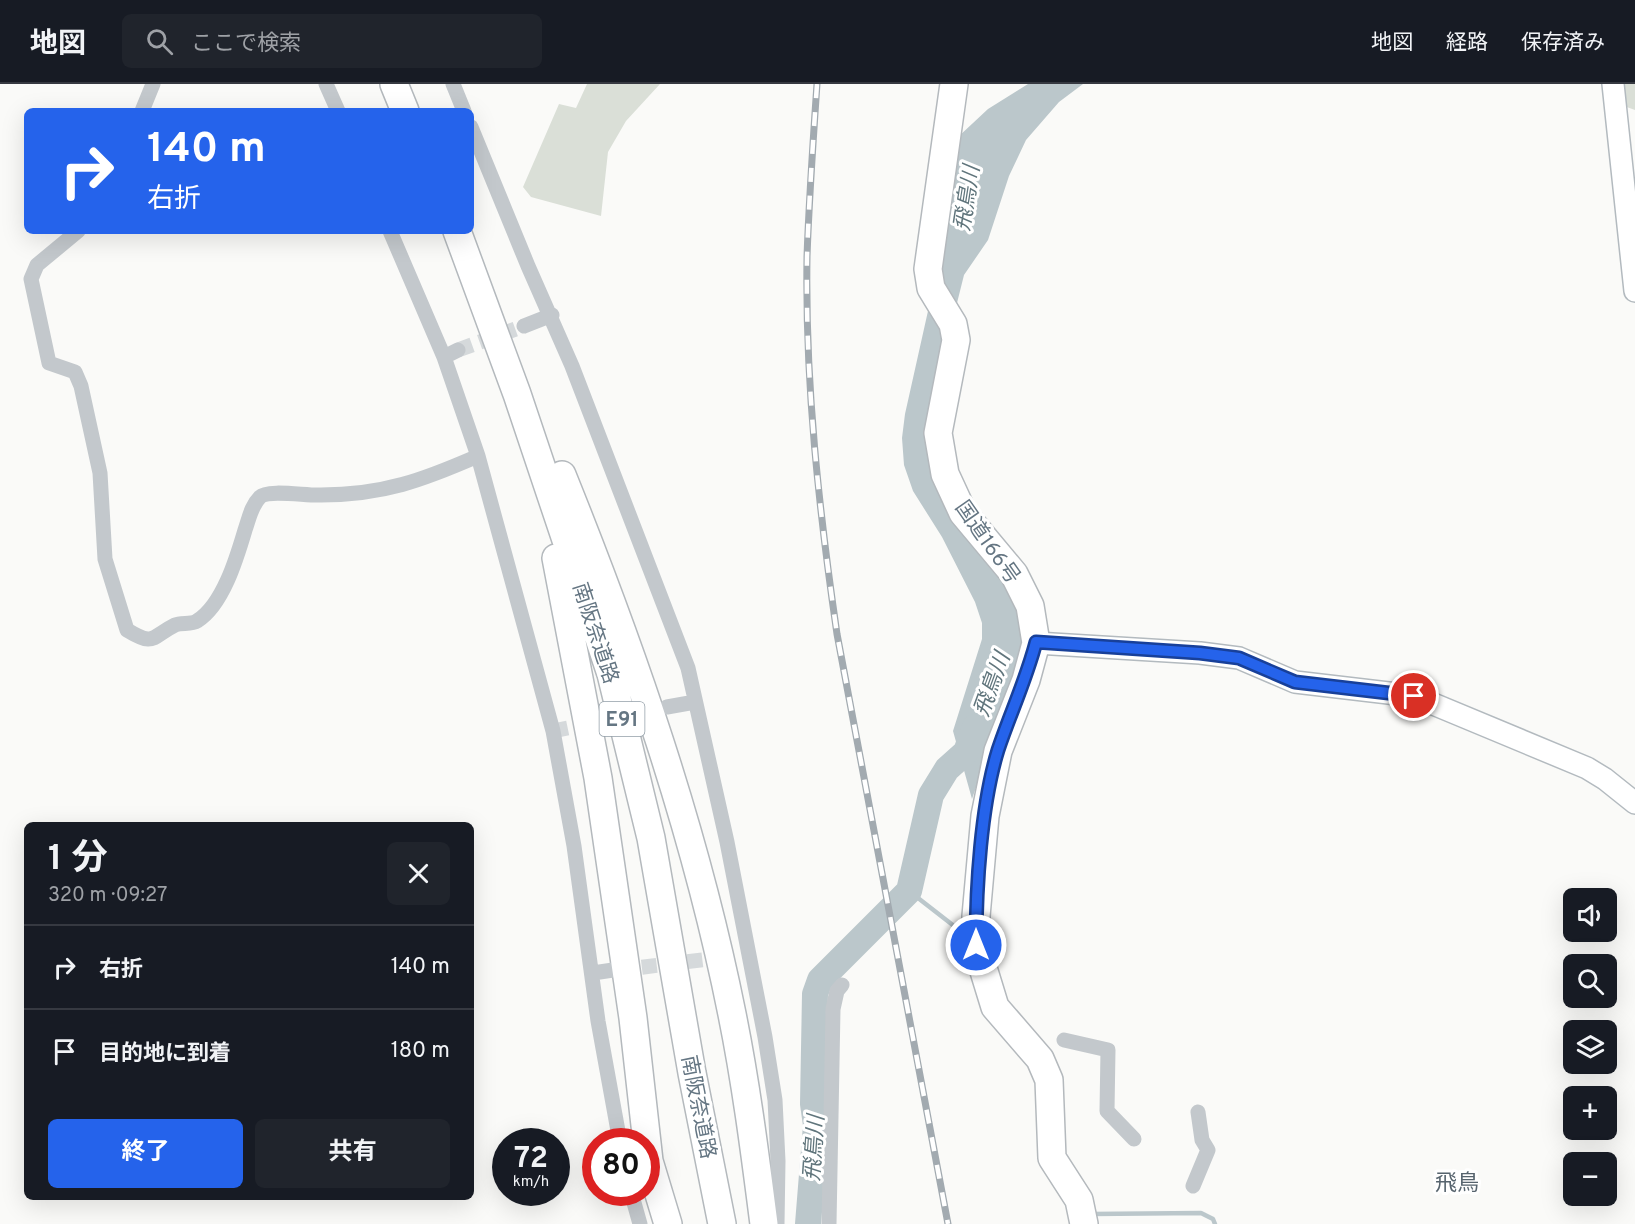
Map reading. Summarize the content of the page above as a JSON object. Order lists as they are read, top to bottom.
{
  "streets": {
    "highway": ["国道166号", "南阪奈道路", "E91"]
  },
  "districts": ["飛鳥"],
  "water": ["飛鳥川"],
  "page": {
    "header": "地図",
    "search": "ここで検索",
    "nav": ["地図", "経路", "保存済み"],
    "turn": ["140 m", "右折"],
    "heading": ["1 分", "320 m · 09:27"],
    "map_buttons": ["+", "−"],
    "list": [
      {
        "name": "右折",
        "value": "140 m"
      },
      {
        "name": "目的地に到着",
        "value": "180 m"
      }
    ],
    "buttons": ["終了", "共有"],
    "speed": "72 km/h",
    "limit": "80"
  }
}
